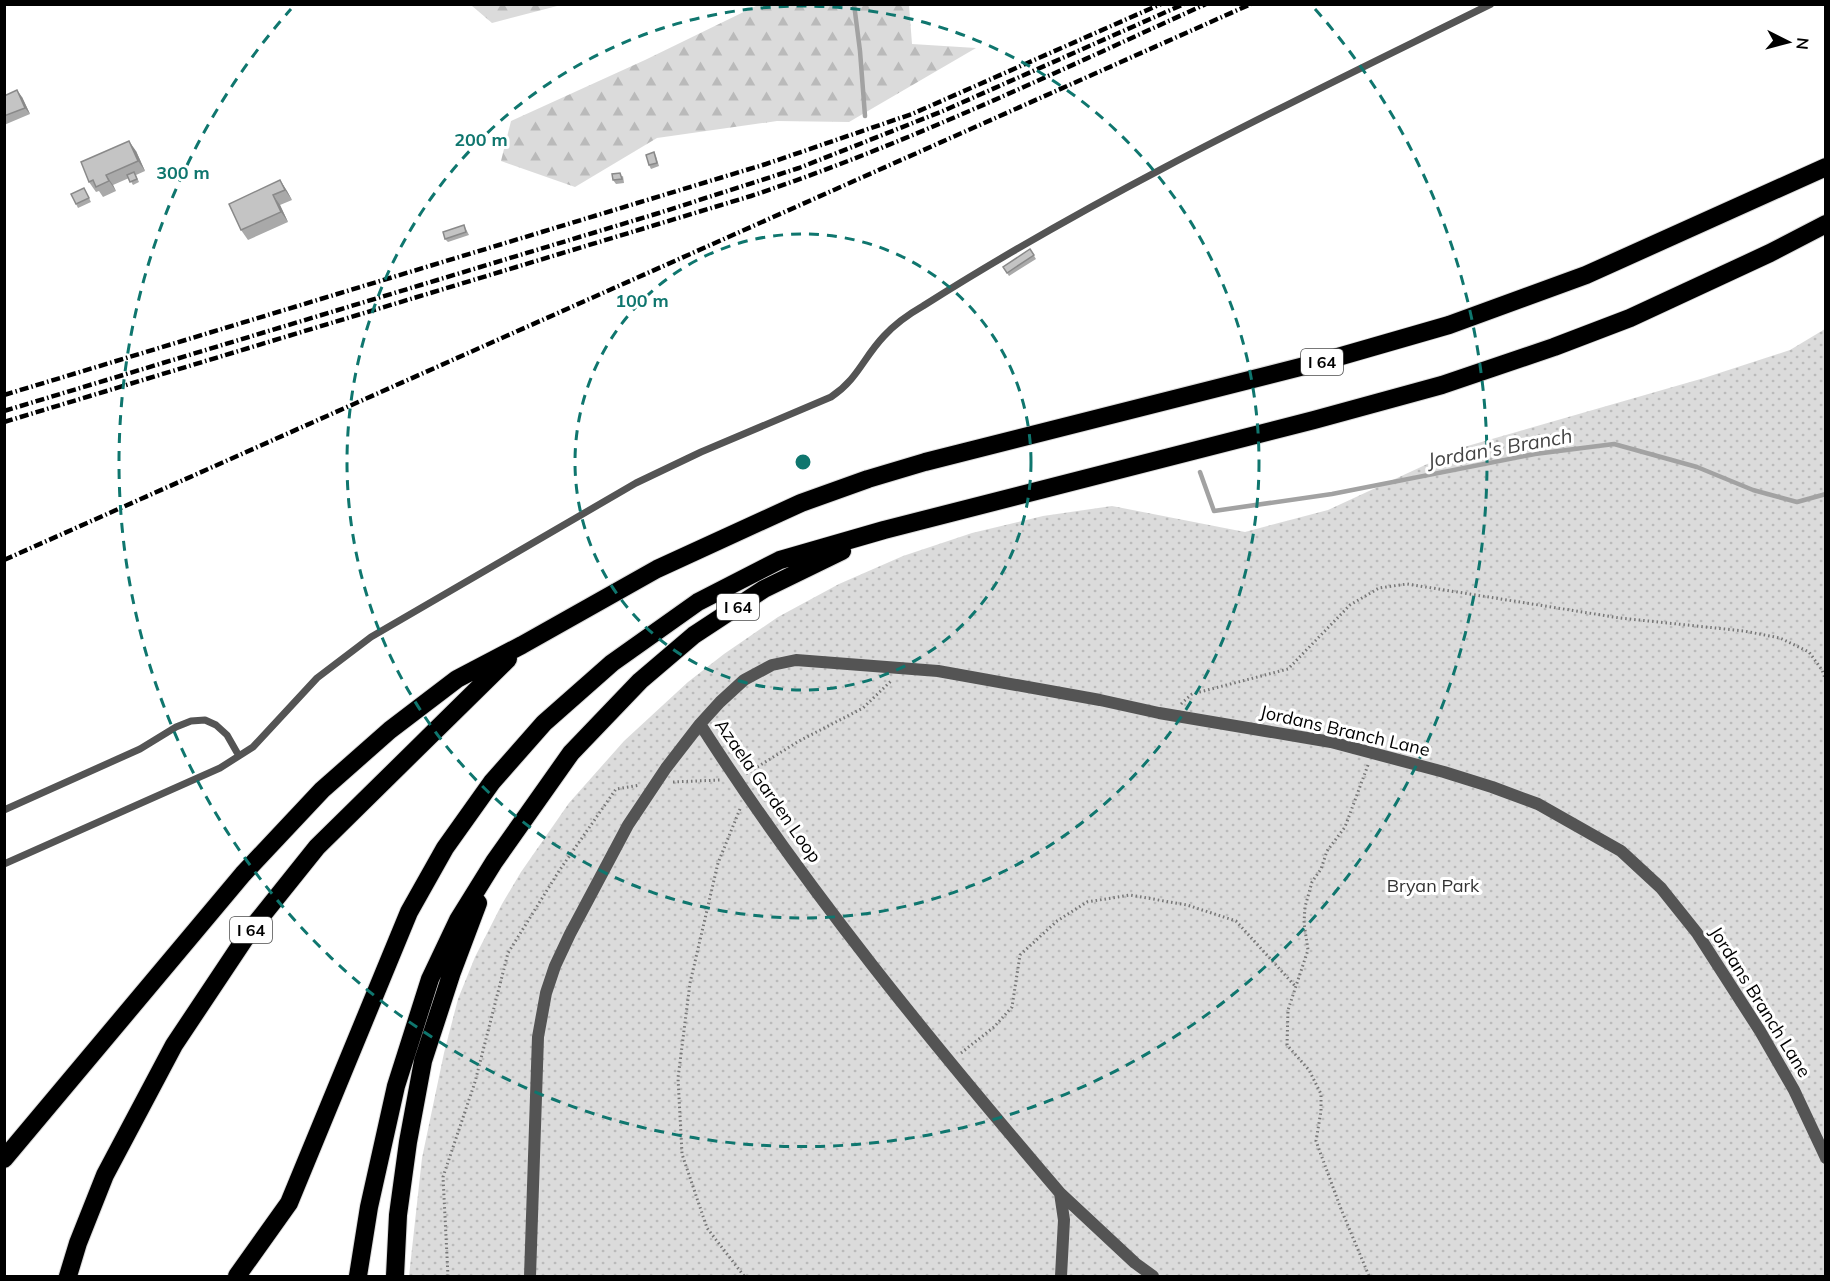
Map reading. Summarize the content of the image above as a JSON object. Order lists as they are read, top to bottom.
{
  "streets": {
    "highway": ["I 64"],
    "street": ["Jordans Branch Lane", "Azaela Garden Loop"]
  },
  "crossings": [
    ["Jordans Branch Lane", "Azaela Garden Loop"]
  ],
  "water": ["Jordan's Branch"],
  "parks": ["Bryan Park"],
  "north": "right",
  "rings": ["200 m", "300 m", "100 m"]
}
